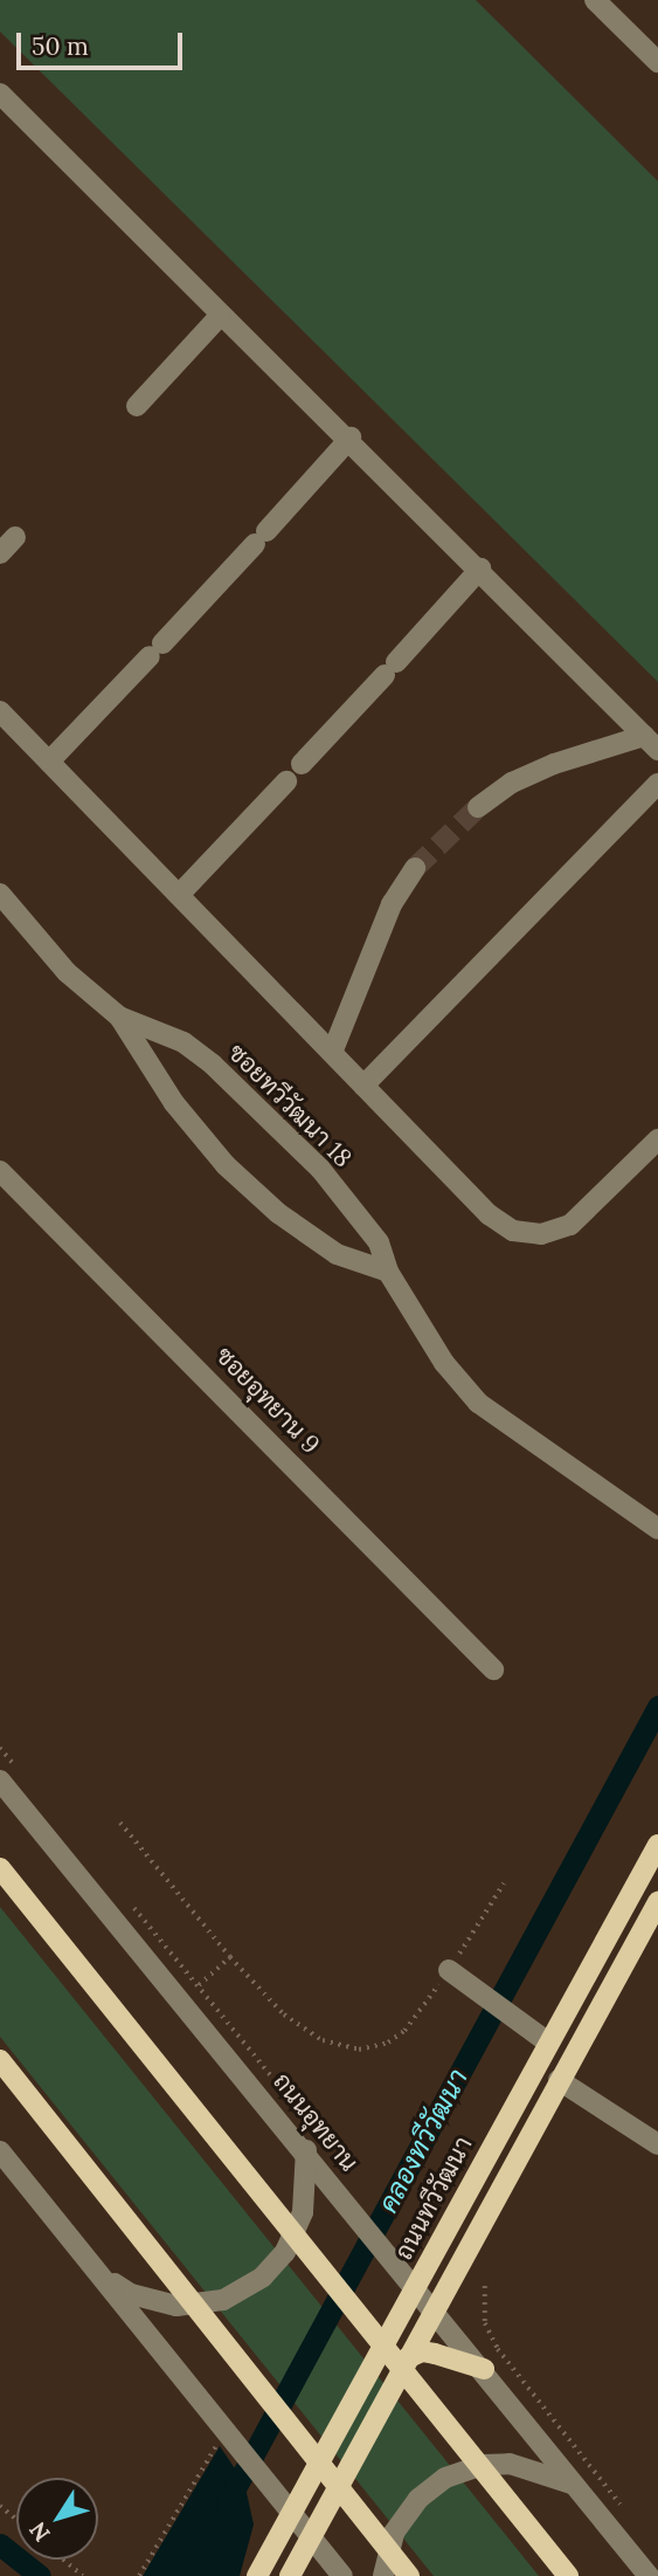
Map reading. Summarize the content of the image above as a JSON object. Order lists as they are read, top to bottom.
{
  "streets": {
    "main road": ["ถนนทวีวัฒนา"],
    "street": ["ซอยทวีวัฒนา 18", "ซอยอุทยาน 9", "ถนนอุทยาน"]
  },
  "crossings": [
    ["ถนนอุทยาน", "ถนนทวีวัฒนา"]
  ],
  "water": ["คลองทวีวัฒนา"],
  "scale_bar": "50 m",
  "north": "bottom left"
}
